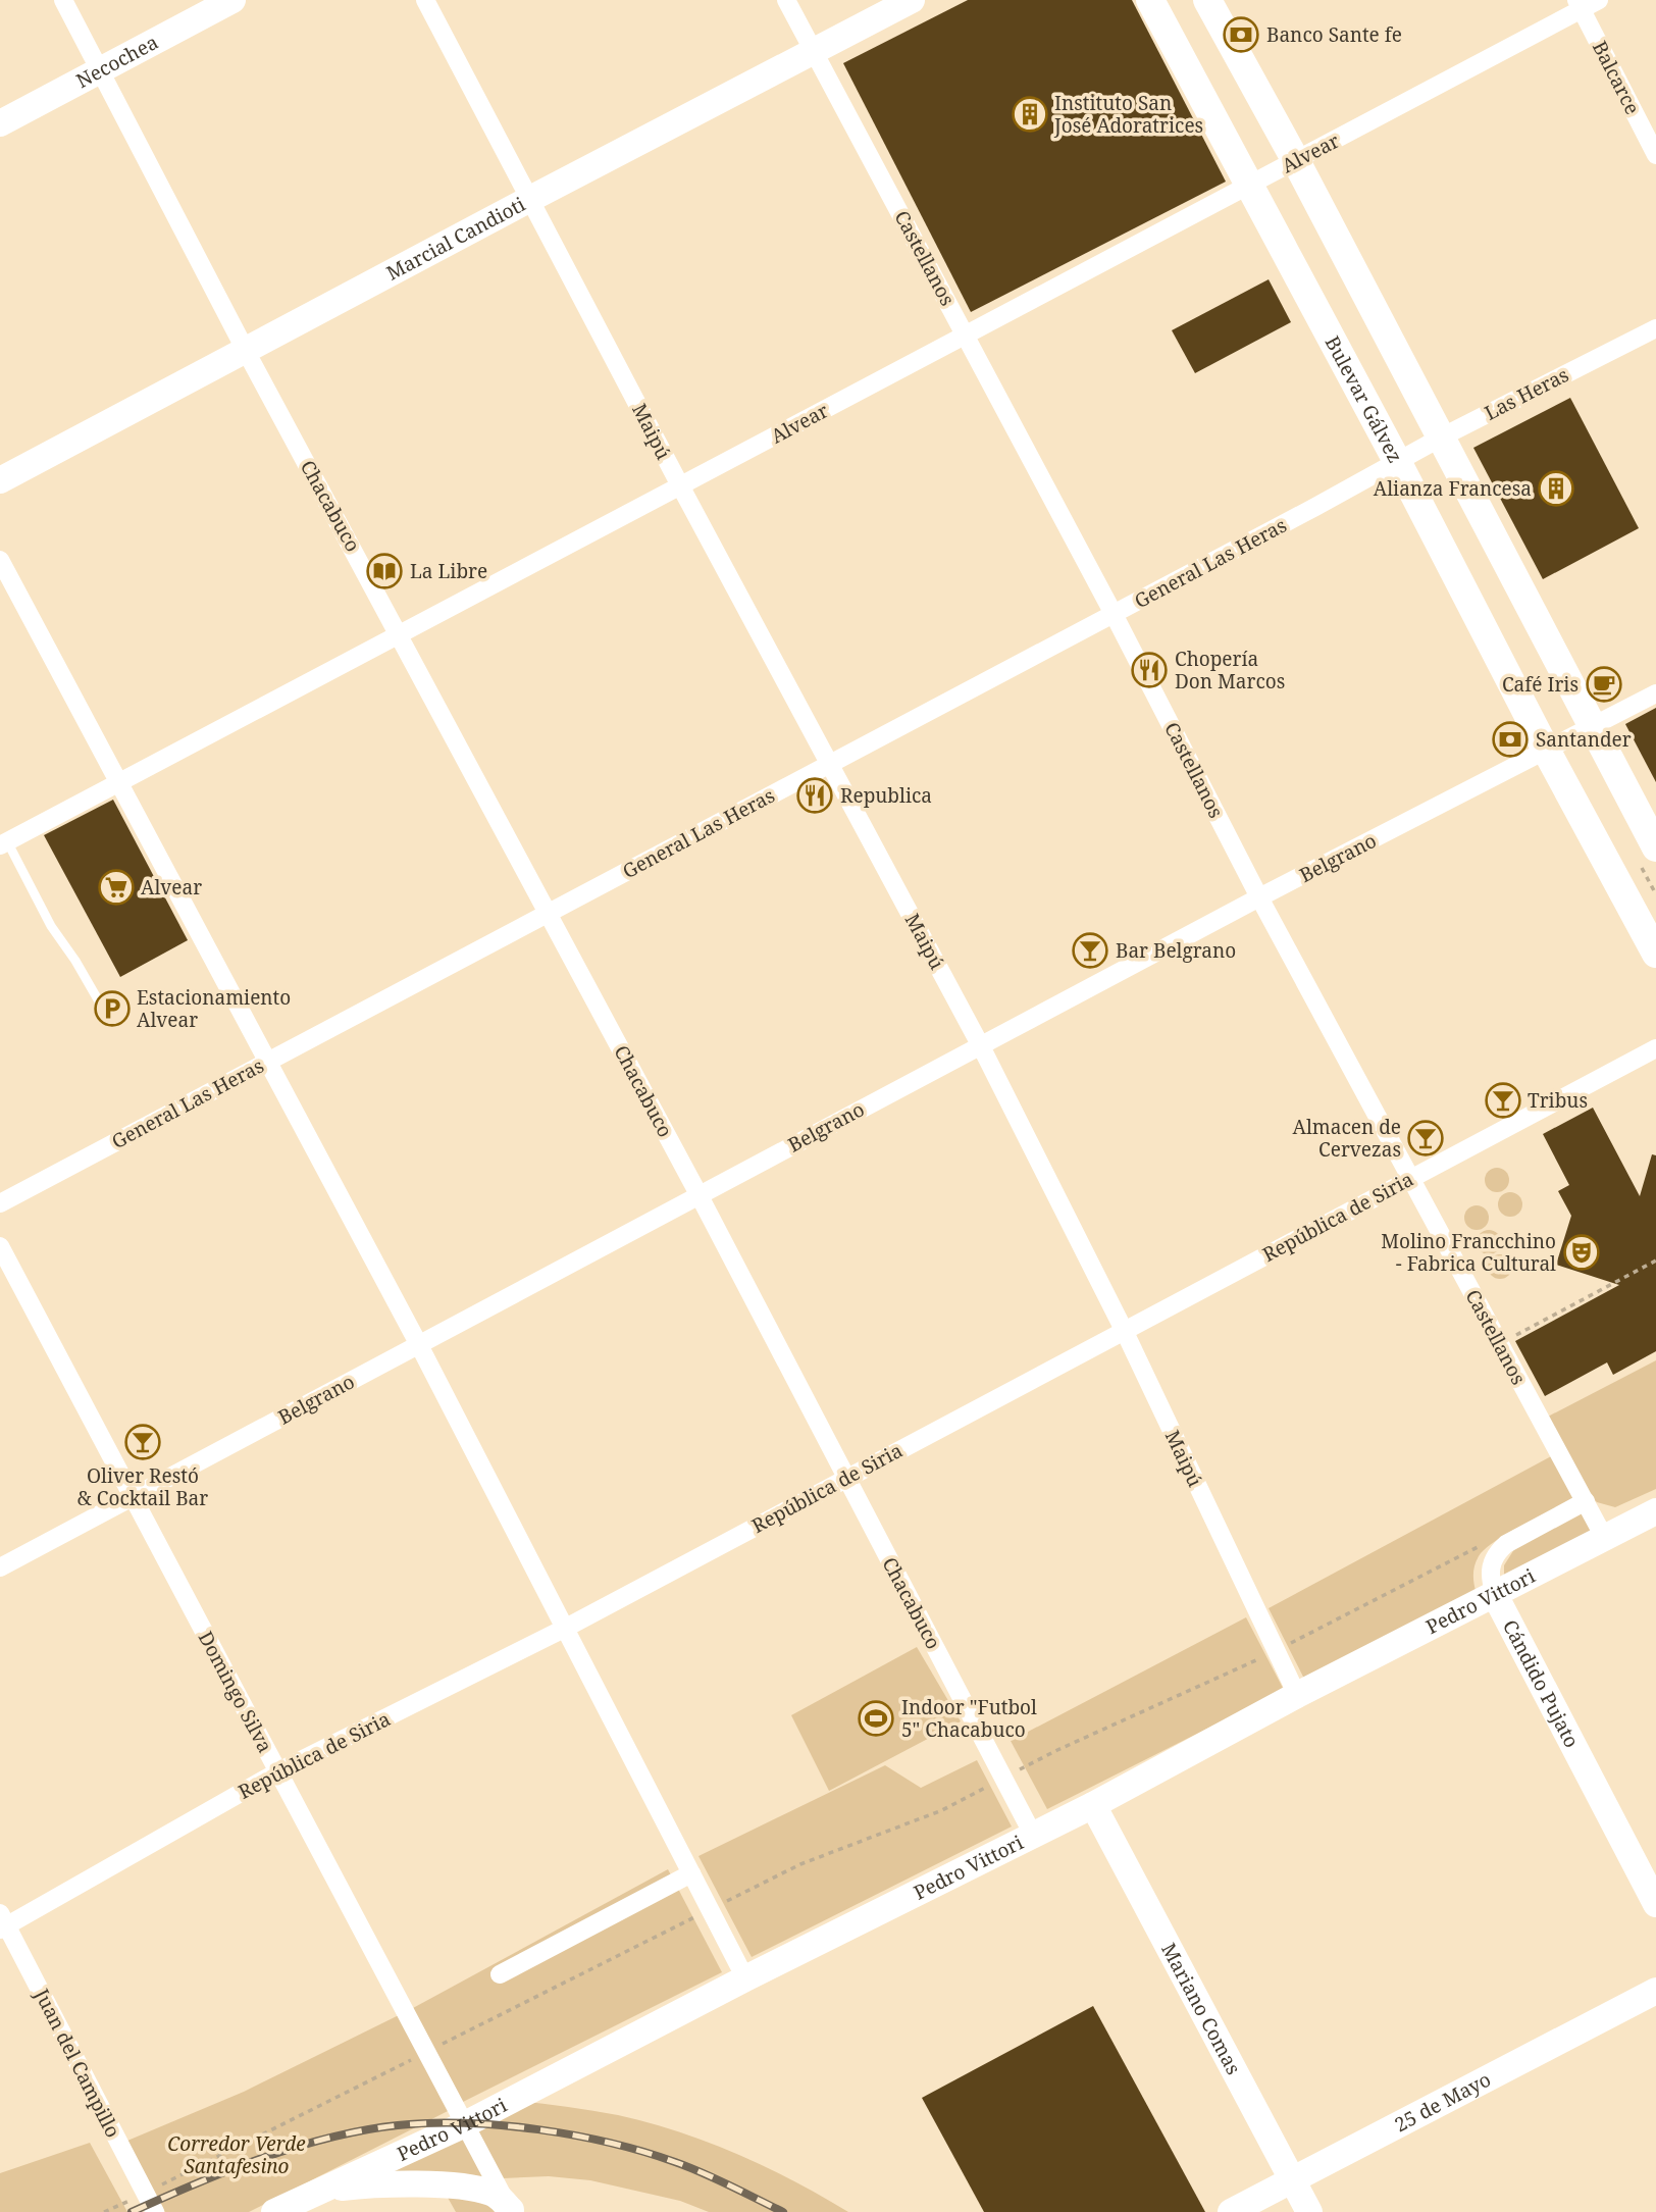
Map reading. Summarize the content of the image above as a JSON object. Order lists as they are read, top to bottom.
{
  "streets": {
    "main road": ["Bulevar Gálvez"],
    "street": [
      "Necochea",
      "Balcarce",
      "Alvear",
      "Marcial Candioti",
      "Castellanos",
      "Las Heras",
      "Maipú",
      "Chacabuco",
      "General Las Heras",
      "Belgrano",
      "República de Siria",
      "Pedro Vittori",
      "Cándido Pujato",
      "Domingo Silva",
      "Mariano Comas",
      "Juan del Campillo",
      "25 de Mayo"
    ]
  },
  "crossings": [
    ["Necochea", "Chacabuco"],
    ["Balcarce", "Alvear"],
    ["Alvear", "Castellanos"],
    ["Alvear", "Bulevar Gálvez"],
    ["Alvear", "Maipú"],
    ["Alvear", "Chacabuco"],
    ["Marcial Candioti", "Castellanos"],
    ["Marcial Candioti", "Maipú"],
    ["Marcial Candioti", "Chacabuco"],
    ["Castellanos", "General Las Heras"],
    ["Castellanos", "Belgrano"],
    ["Castellanos", "República de Siria"],
    ["Castellanos", "Pedro Vittori"],
    ["Castellanos", "Cándido Pujato"],
    ["Las Heras", "Bulevar Gálvez"],
    ["Las Heras", "General Las Heras"],
    ["Bulevar Gálvez", "General Las Heras"],
    ["Bulevar Gálvez", "Belgrano"],
    ["Maipú", "General Las Heras"],
    ["Maipú", "Belgrano"],
    ["Maipú", "República de Siria"],
    ["Maipú", "Pedro Vittori"],
    ["Chacabuco", "General Las Heras"],
    ["Chacabuco", "Belgrano"],
    ["Chacabuco", "República de Siria"],
    ["Chacabuco", "Pedro Vittori"],
    ["Belgrano", "Domingo Silva"],
    ["República de Siria", "Domingo Silva"],
    ["República de Siria", "Juan del Campillo"],
    ["Pedro Vittori", "Cándido Pujato"],
    ["Pedro Vittori", "Domingo Silva"],
    ["Pedro Vittori", "Mariano Comas"],
    ["Mariano Comas", "25 de Mayo"]
  ],
  "parks": ["Corredor Verde Santafesino"],
  "places": {
    "bank": ["Banco Sante fe", "Santander"],
    "building": ["Instituto San José Adoratrices", "Alianza Francesa"],
    "library": ["La Libre"],
    "restaurant": ["Chopería Don Marcos", "Republica"],
    "cafe": ["Café Iris"],
    "supermarket": ["Alvear"],
    "bar": [
      "Bar Belgrano",
      "Tribus",
      "Almacen de Cervezas",
      "Oliver Restó & Cocktail Bar"
    ],
    "parking": ["Estacionamiento Alvear"],
    "theatre": ["Molino Francchino - Fabrica Cultural"],
    "sports": ["Indoor \"Futbol 5\" Chacabuco"]
  }
}
